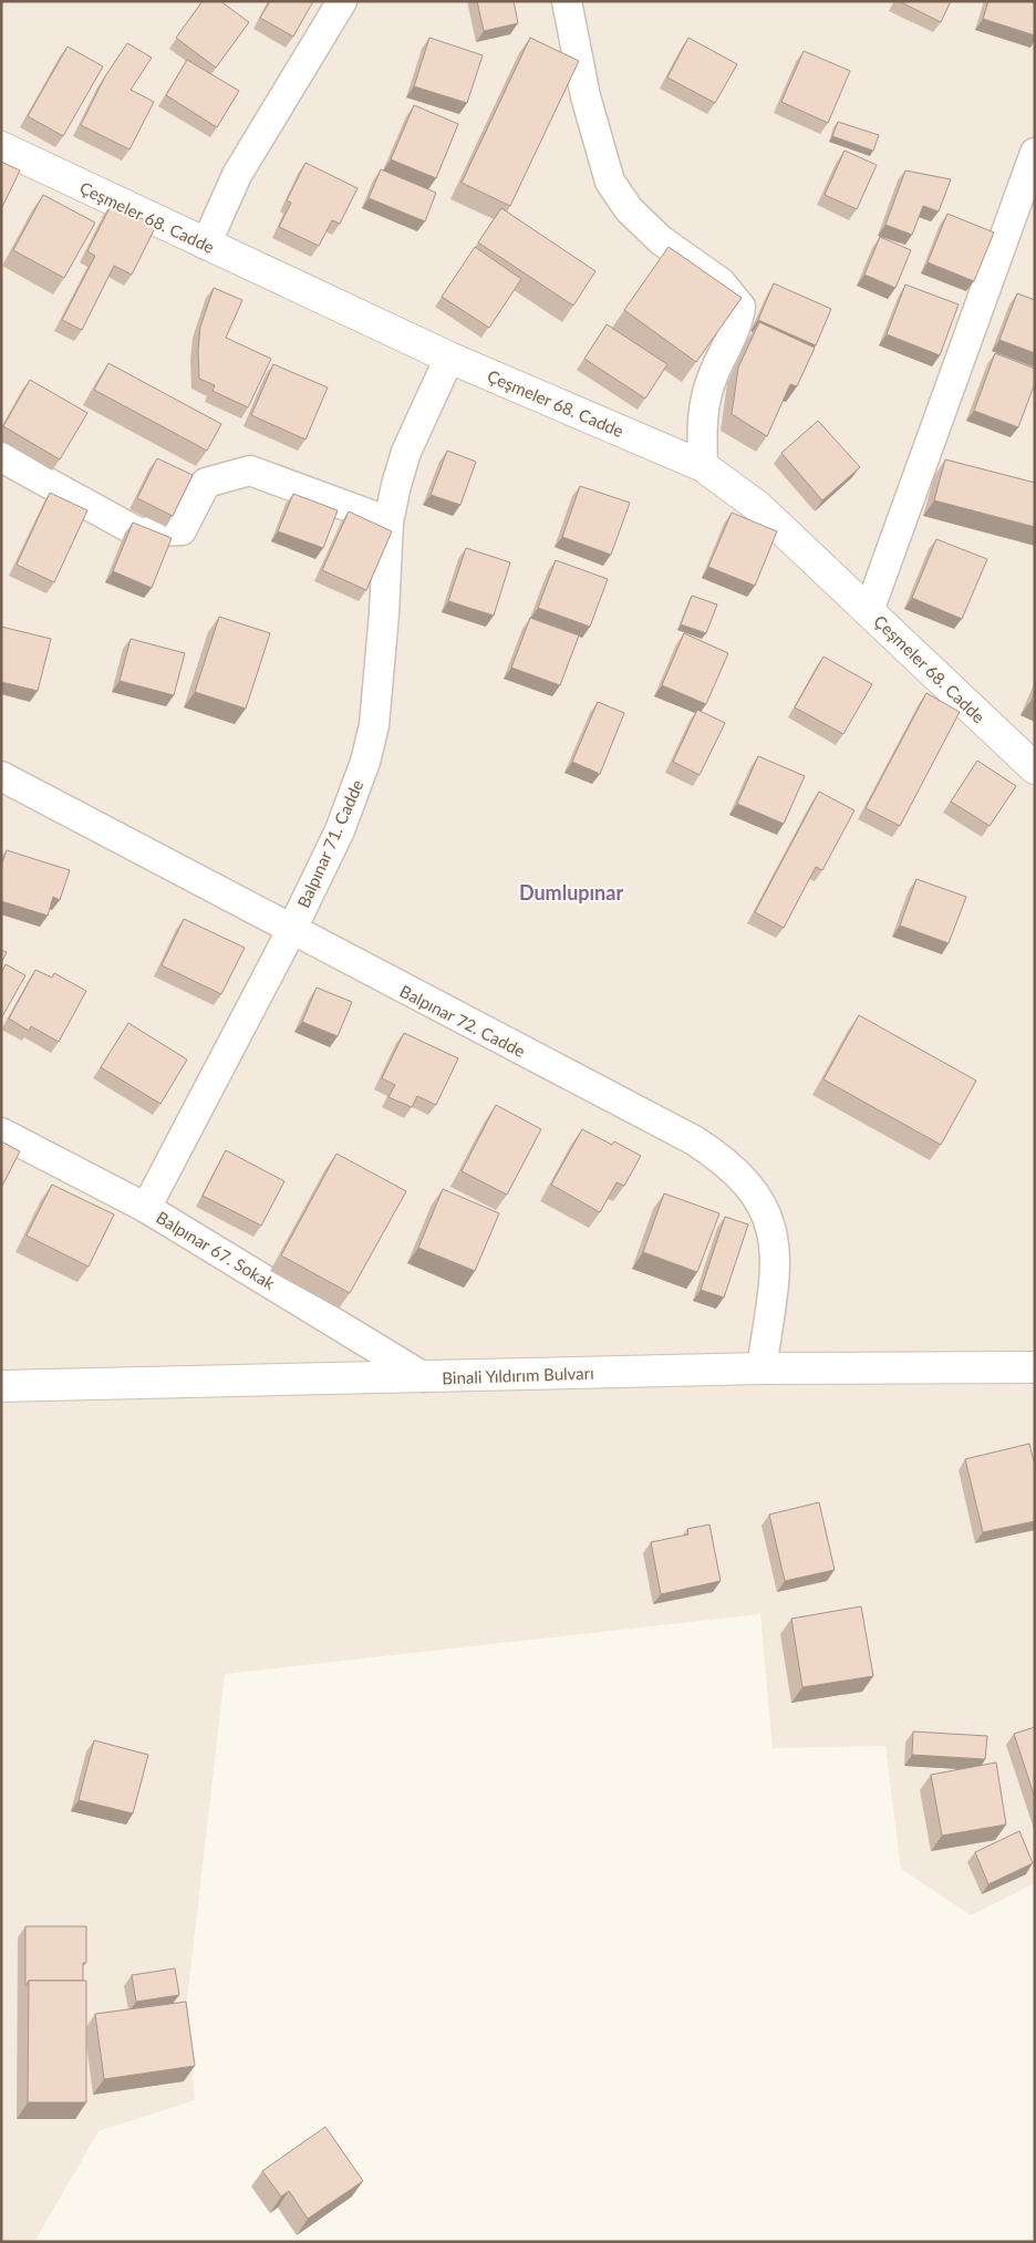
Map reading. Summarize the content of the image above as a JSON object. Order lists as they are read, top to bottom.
{
  "streets": {
    "street": [
      "Çeşmeler 68. Cadde",
      "Balpınar 71. Cadde",
      "Balpınar 72. Cadde",
      "Balpınar 67. Sokak",
      "Binali Yıldırım Bulvarı"
    ]
  },
  "crossings": [
    ["Çeşmeler 68. Cadde", "Balpınar 71. Cadde"],
    ["Balpınar 71. Cadde", "Balpınar 72. Cadde"],
    ["Balpınar 71. Cadde", "Balpınar 67. Sokak"],
    ["Balpınar 72. Cadde", "Binali Yıldırım Bulvarı"],
    ["Balpınar 67. Sokak", "Binali Yıldırım Bulvarı"]
  ],
  "districts": ["Dumlupınar"]
}
